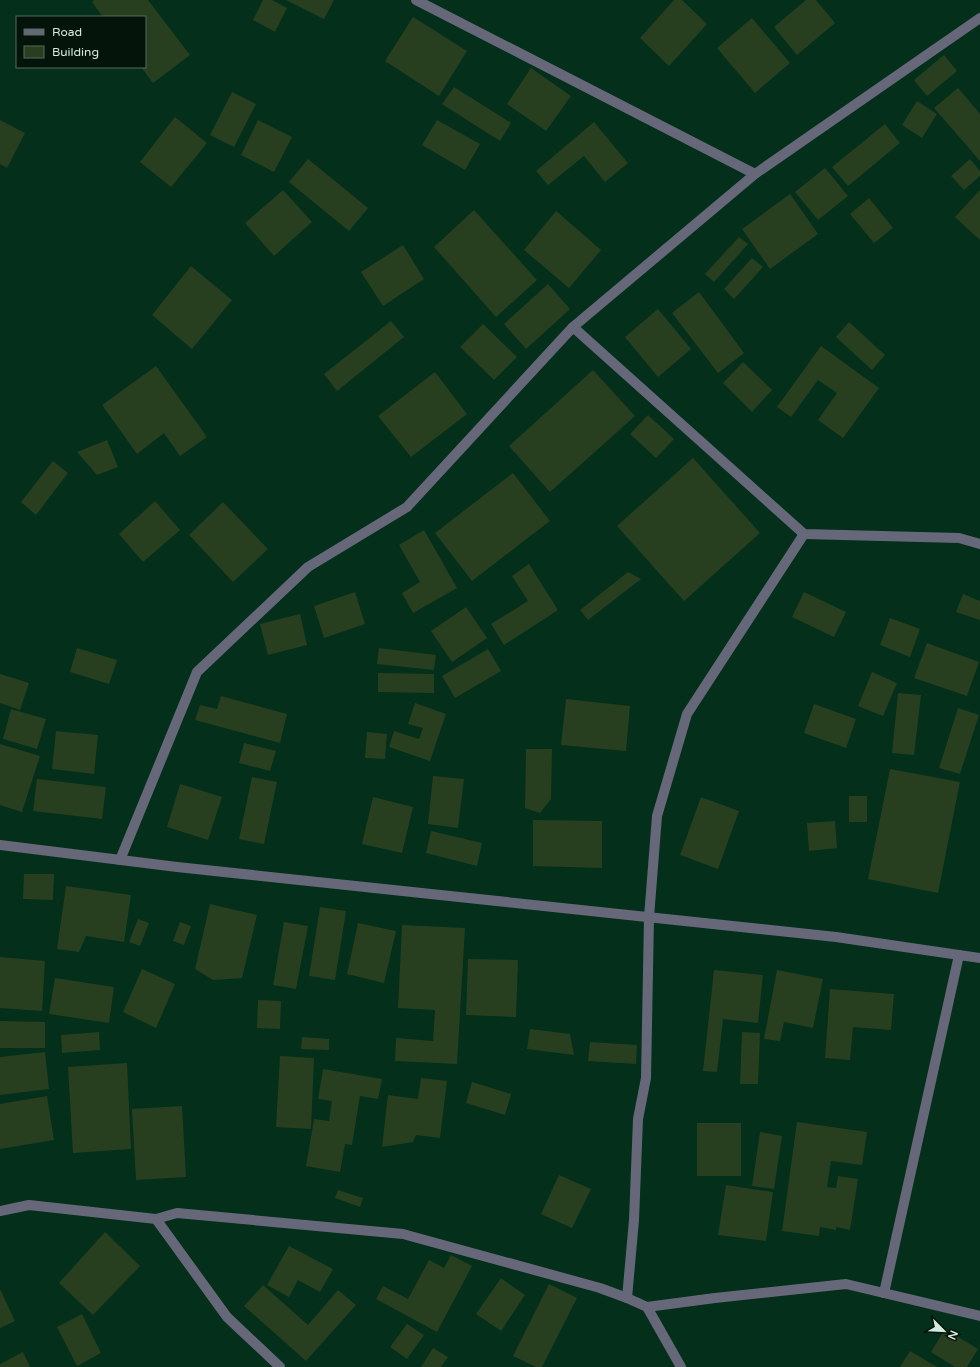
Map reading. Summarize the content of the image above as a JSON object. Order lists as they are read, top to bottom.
{
  "legend": ["Road", "Building"],
  "north": "bottom right"
}
